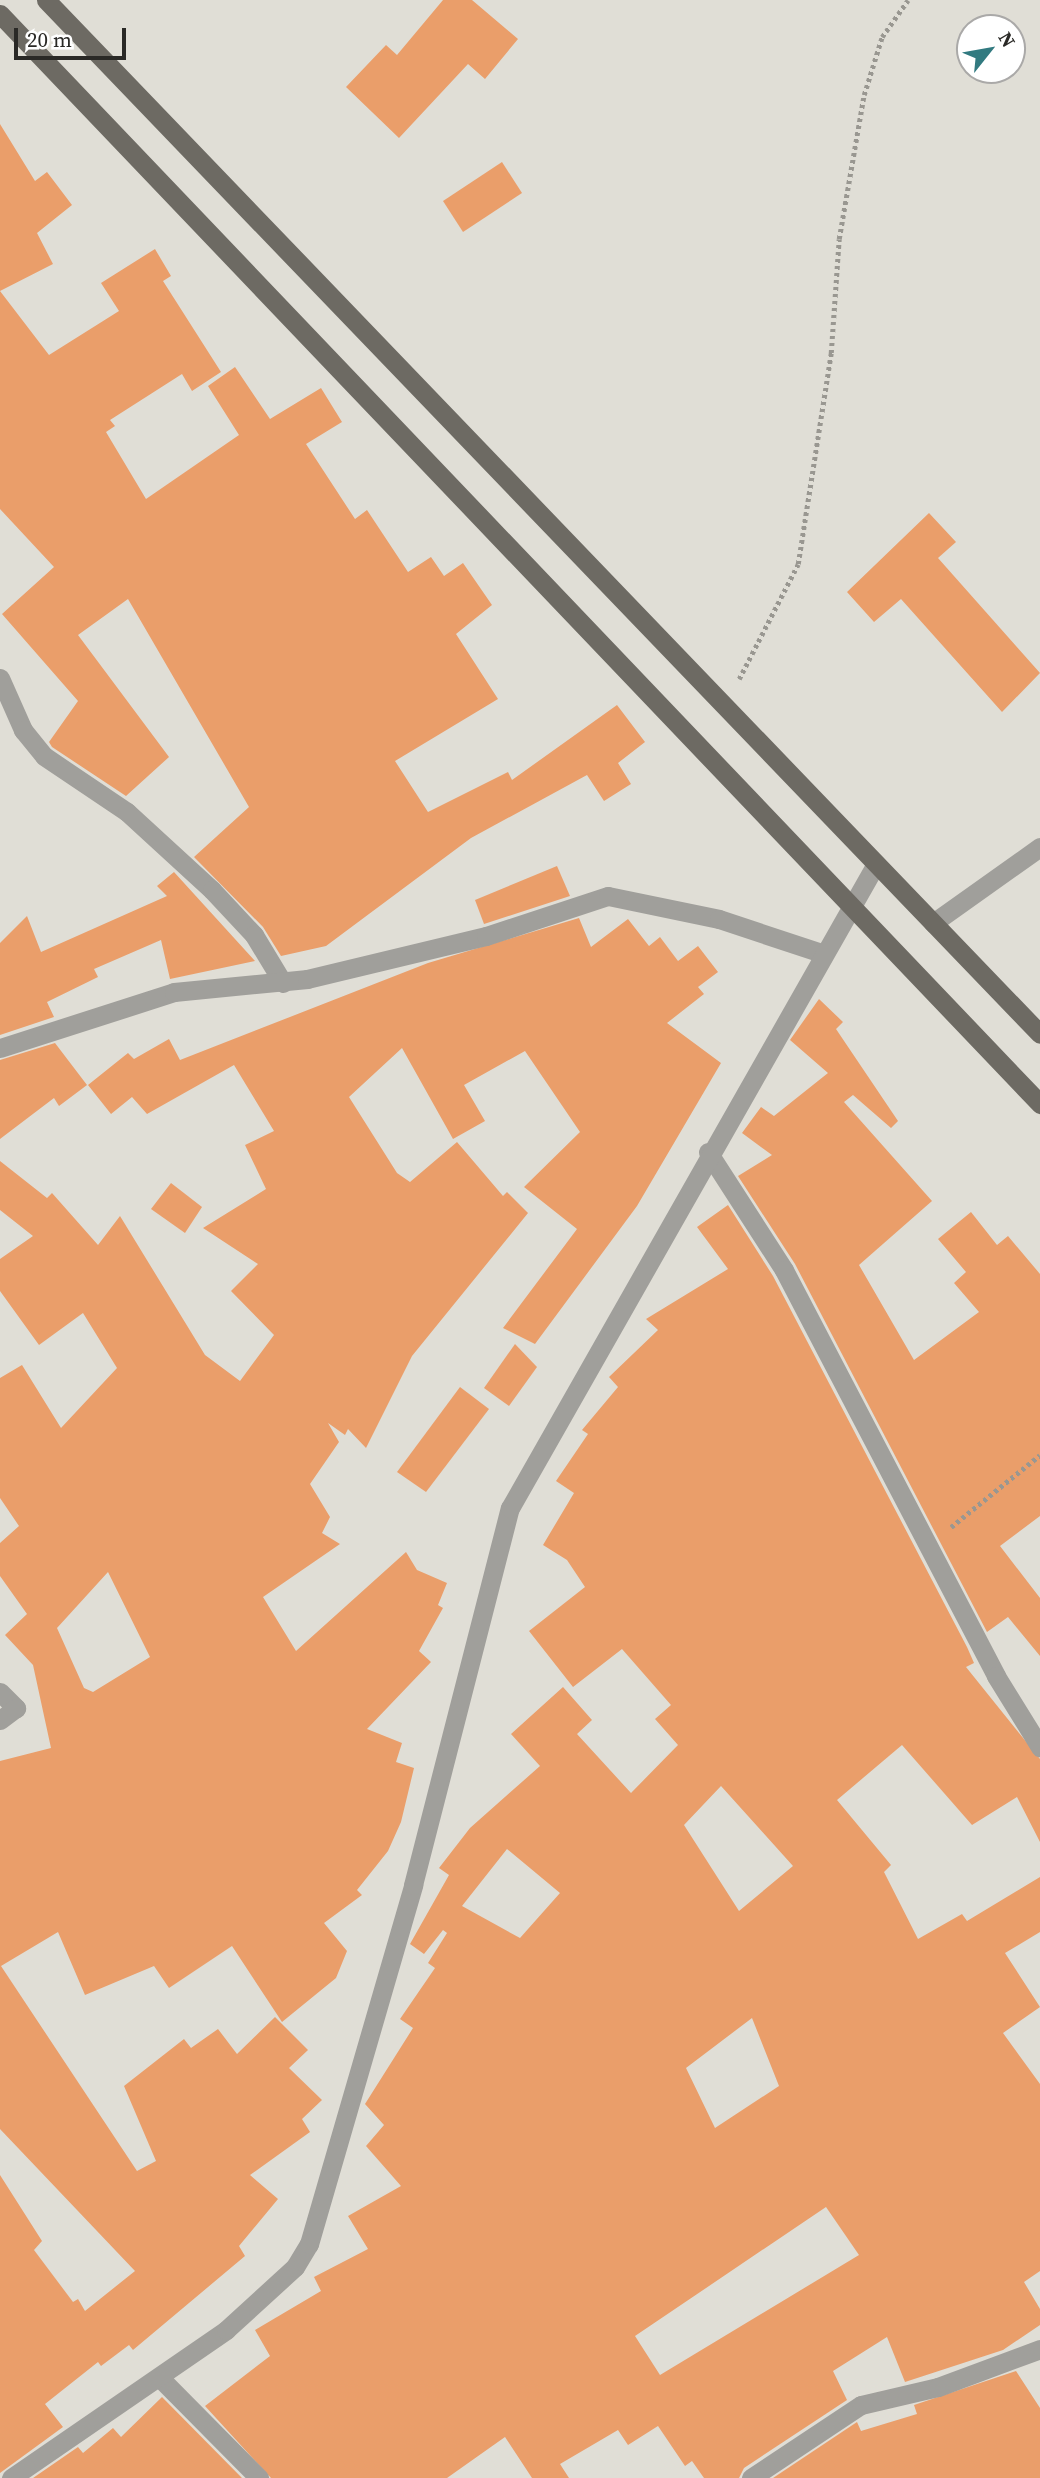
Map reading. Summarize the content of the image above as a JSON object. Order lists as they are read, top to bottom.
{
  "scale_bar": "20 m",
  "north": "top right"
}
